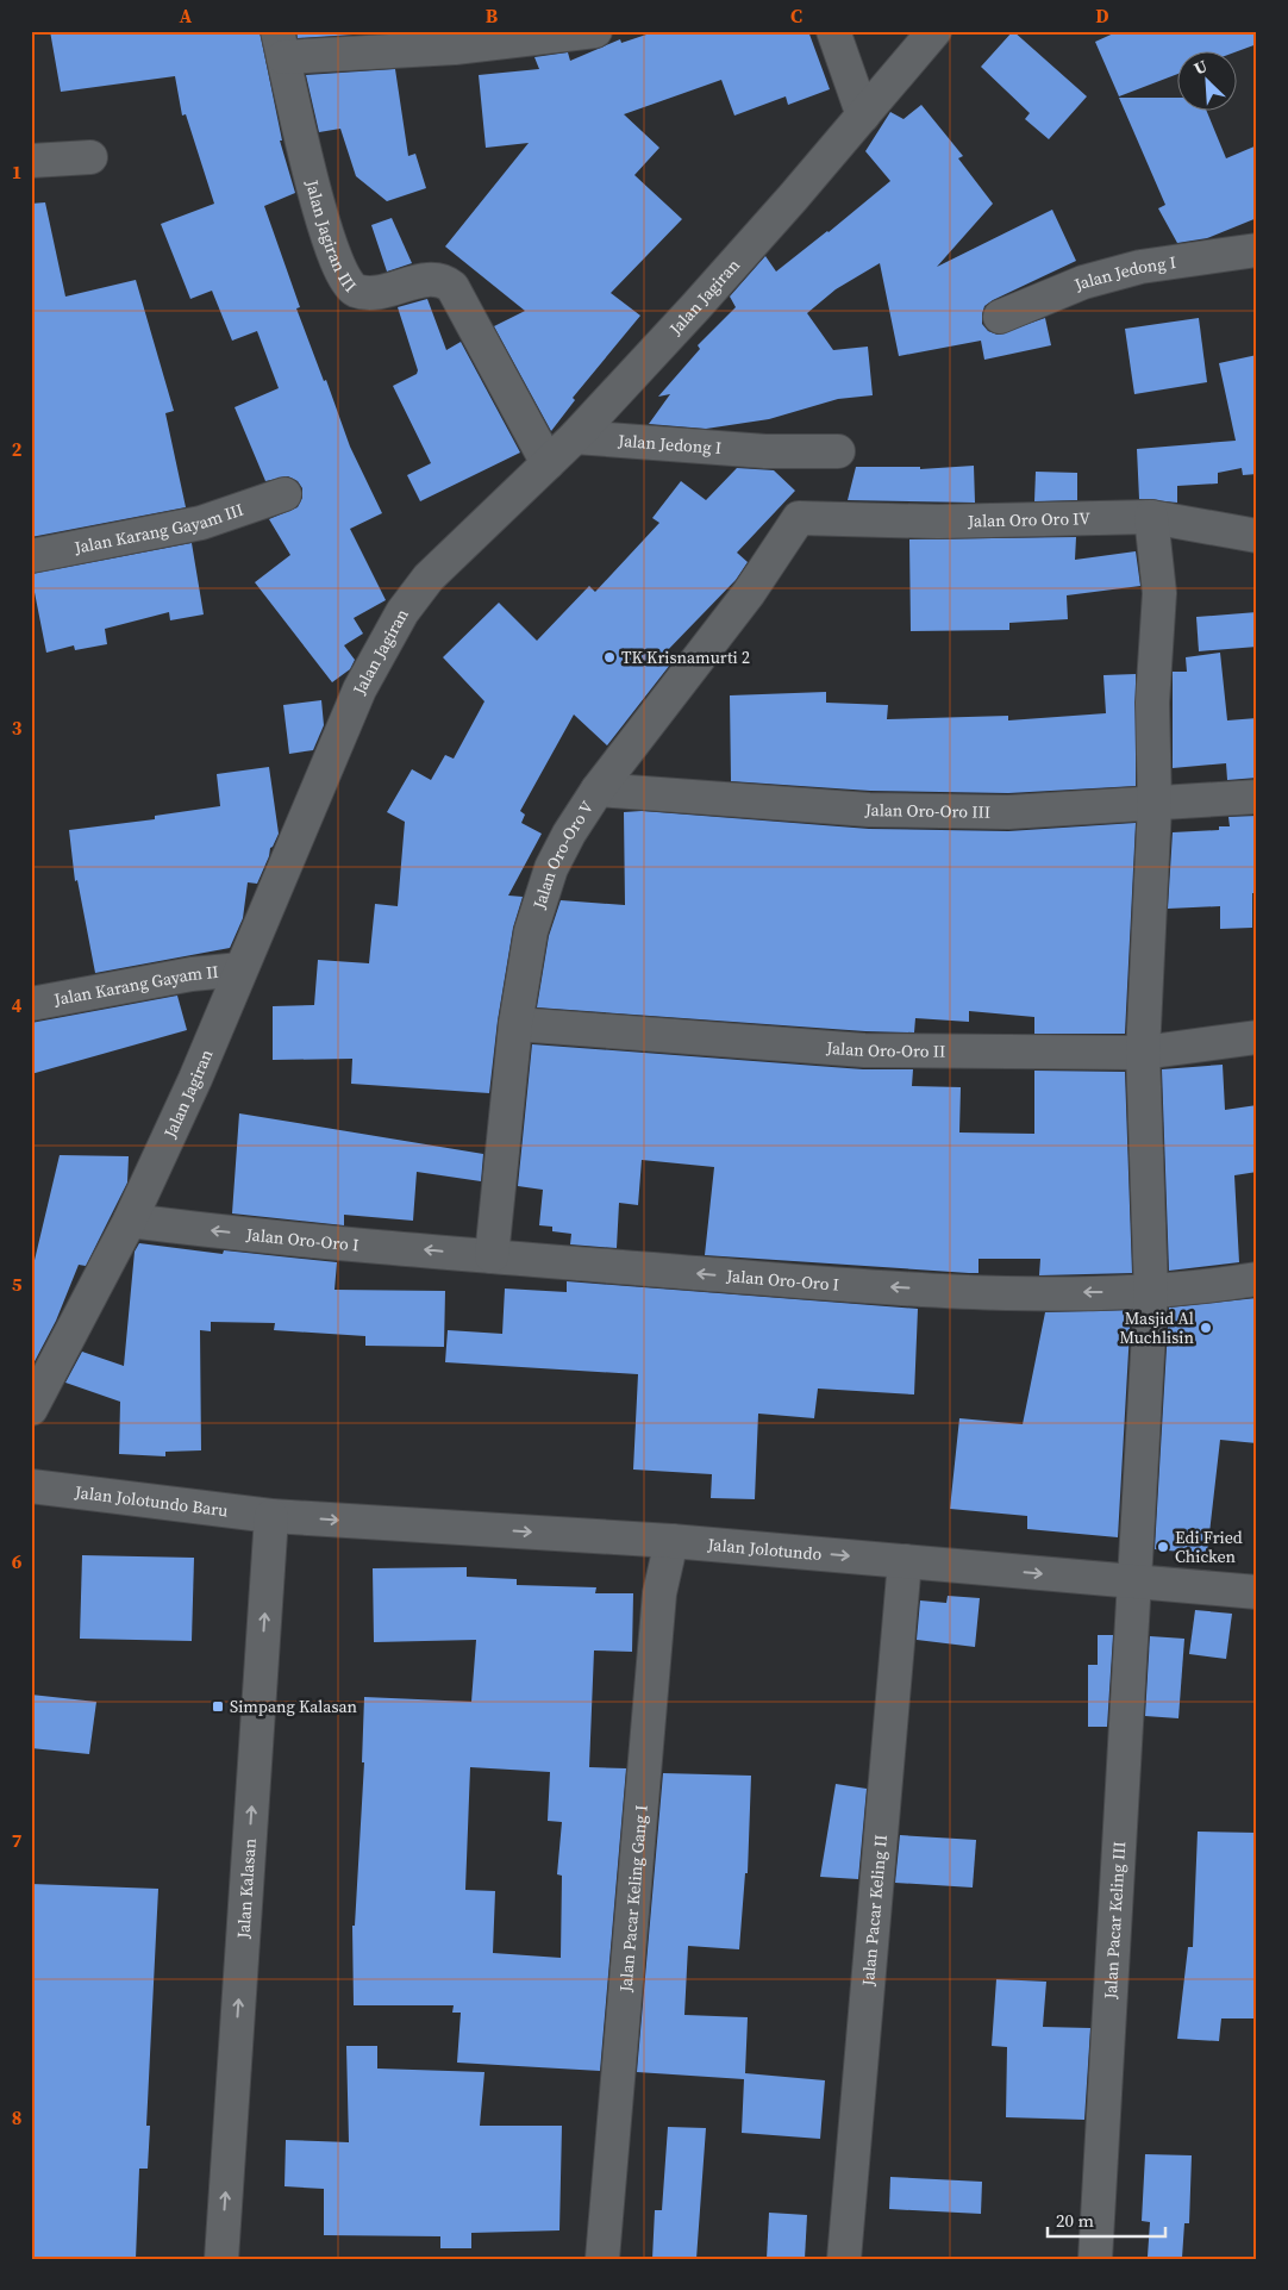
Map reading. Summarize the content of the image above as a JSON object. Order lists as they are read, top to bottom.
{
  "streets": {
    "street": [
      "Jalan Jagiran III",
      "Jalan Jedong I",
      "Jalan Jagiran",
      "Jalan Oro Oro IV",
      "Jalan Karang Gayam III",
      "Jalan Oro-Oro III",
      "Jalan Oro-Oro V",
      "Jalan Karang Gayam II",
      "Jalan Oro-Oro II",
      "Jalan Oro-Oro I",
      "Jalan Jolotundo Baru",
      "Jalan Jolotundo",
      "Jalan Kalasan",
      "Jalan Pacar Keling Gang I",
      "Jalan Pacar Keling II",
      "Jalan Pacar Keling III"
    ]
  },
  "crossings": [
    ["Jalan Jagiran III", "Jalan Jagiran"],
    ["Jalan Jedong I", "Jalan Jagiran"],
    ["Jalan Jagiran", "Jalan Karang Gayam II"],
    ["Jalan Jagiran", "Jalan Oro-Oro I"],
    ["Jalan Oro Oro IV", "Jalan Oro-Oro V"],
    ["Jalan Oro-Oro III", "Jalan Oro-Oro V"],
    ["Jalan Oro-Oro V", "Jalan Oro-Oro II"],
    ["Jalan Oro-Oro V", "Jalan Oro-Oro I"],
    ["Jalan Jolotundo Baru", "Jalan Jolotundo"],
    ["Jalan Jolotundo Baru", "Jalan Kalasan"],
    ["Jalan Jolotundo", "Jalan Kalasan"],
    ["Jalan Jolotundo", "Jalan Pacar Keling Gang I"],
    ["Jalan Jolotundo", "Jalan Pacar Keling II"],
    ["Jalan Jolotundo", "Jalan Pacar Keling III"]
  ],
  "one_way": ["Jalan Oro-Oro I", "Jalan Jolotundo", "Jalan Kalasan"],
  "places": {
    "other": ["TK Krisnamurti 2", "Masjid Al Muchlisin", "Edi Fried Chicken"],
    "transit": ["Simpang Kalasan"]
  },
  "scale_bar": "20 m",
  "north": "top left",
  "grid": {
    "columns": [
      "A",
      "B",
      "C",
      "D"
    ],
    "rows": [
      "1",
      "2",
      "3",
      "4",
      "5",
      "6",
      "7",
      "8"
    ]
  }
}
